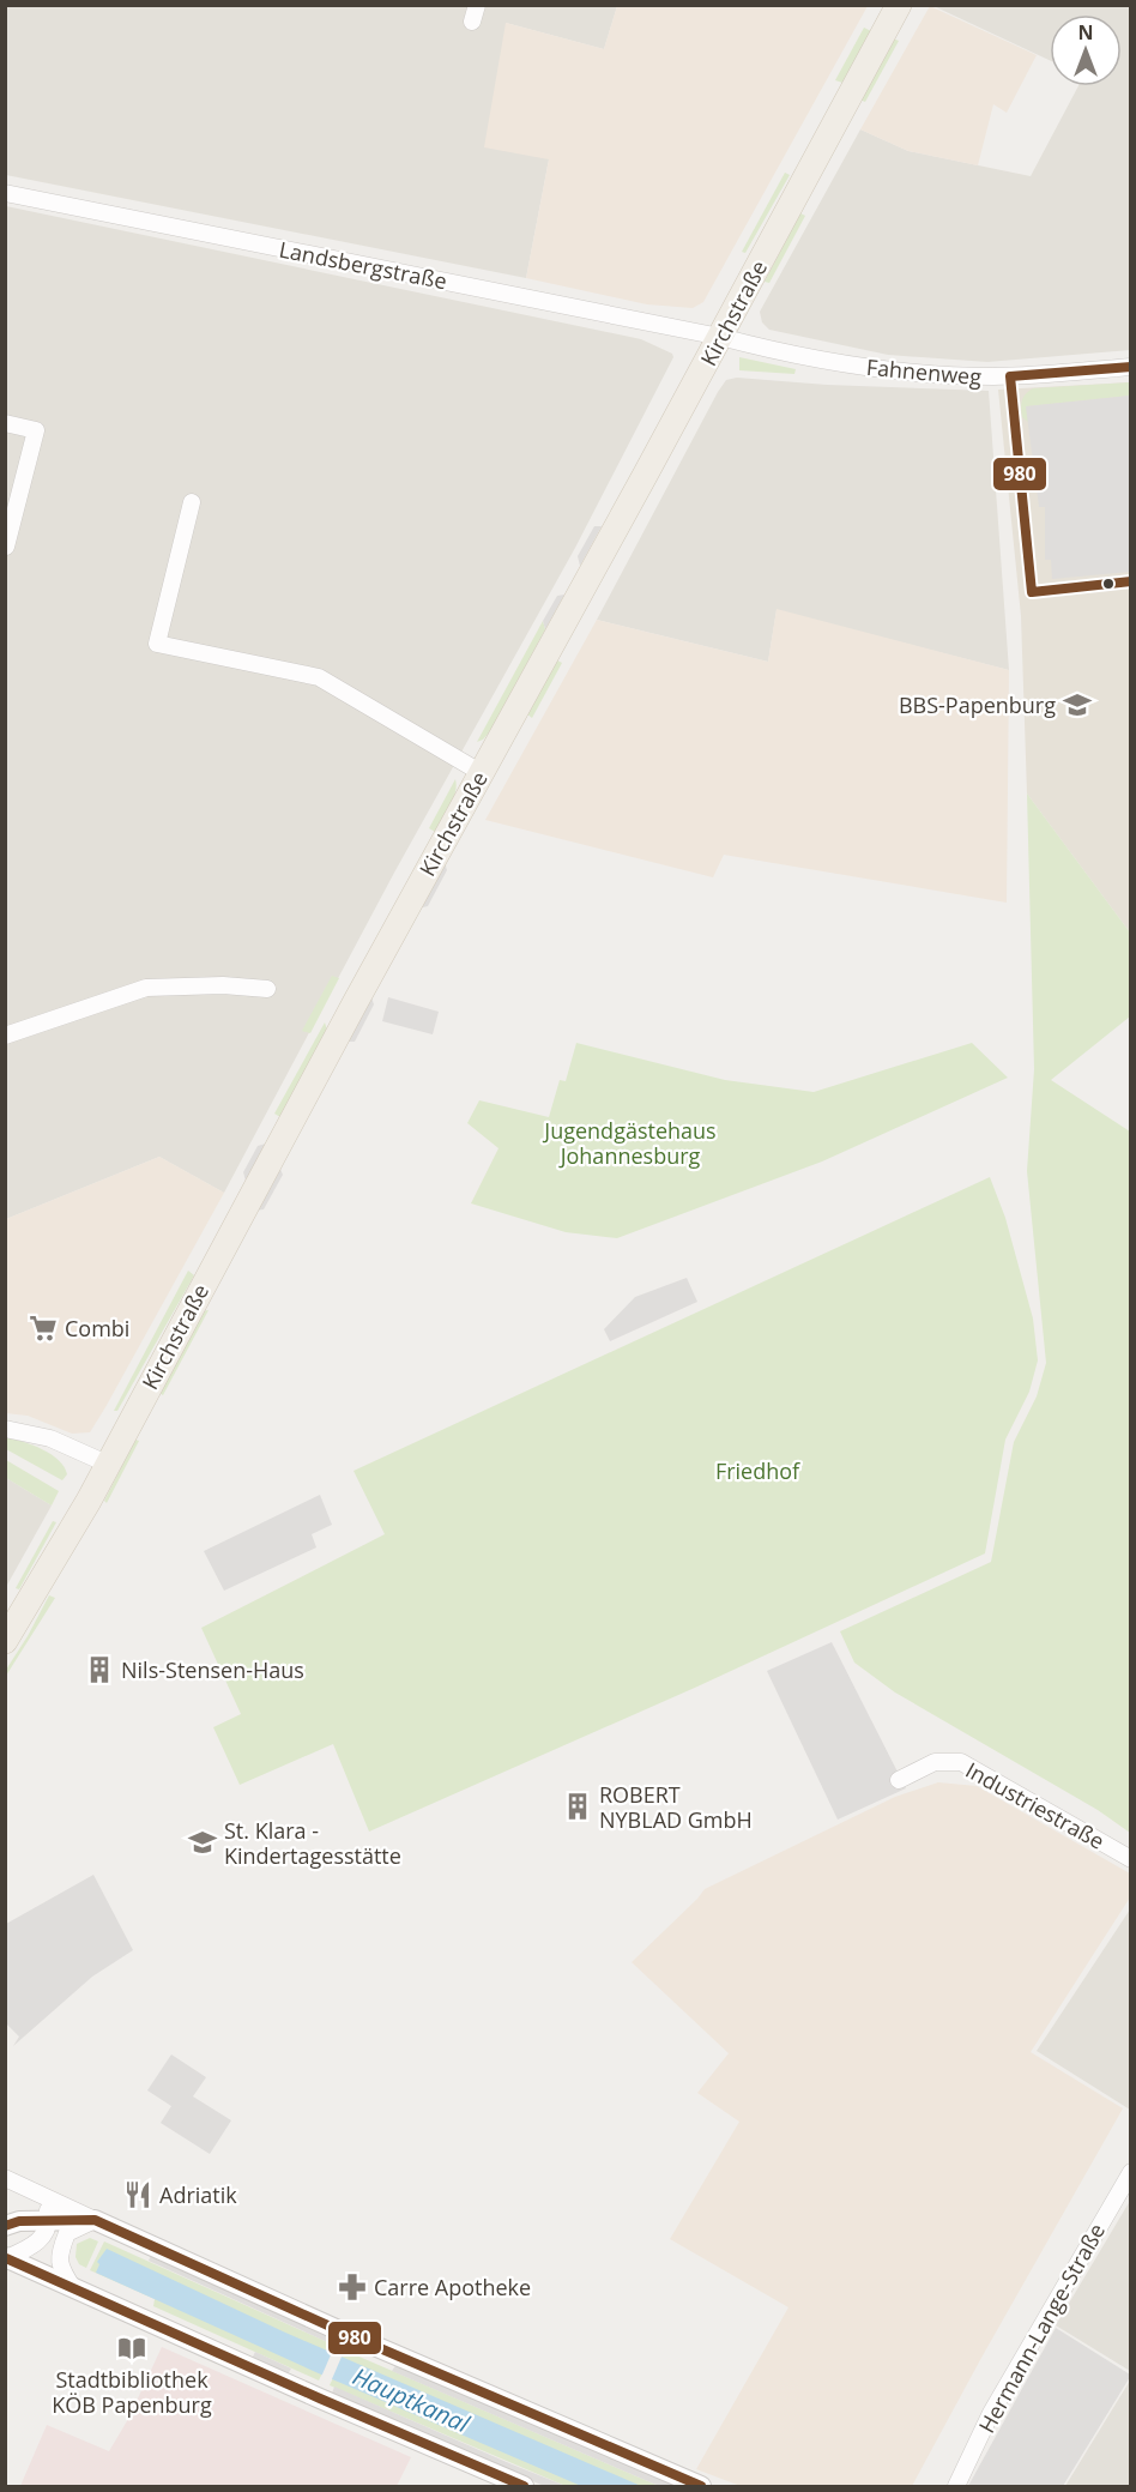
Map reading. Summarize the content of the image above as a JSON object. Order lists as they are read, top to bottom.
{
  "streets": {
    "main road": ["Kirchstraße"],
    "street": [
      "Landsbergstraße",
      "Fahnenweg",
      "Industriestraße",
      "Hermann-Lange-Straße"
    ]
  },
  "crossings": [
    ["Landsbergstraße", "Kirchstraße"],
    ["Landsbergstraße", "Fahnenweg"],
    ["Kirchstraße", "Fahnenweg"]
  ],
  "water": ["Hauptkanal"],
  "parks": ["Jugendgästehaus Johannesburg", "Friedhof"],
  "places": {
    "school or university": ["BBS-Papenburg", "St. Klara - Kindertagesstätte"],
    "supermarket": ["Combi"],
    "building": ["Nils-Stensen-Haus", "ROBERT NYBLAD GmbH"],
    "restaurant": ["Adriatik"],
    "pharmacy": ["Carre Apotheke"],
    "library": ["Stadtbibliothek KÖB Papenburg"]
  },
  "lines": ["transit line 980"],
  "north": "top"
}
